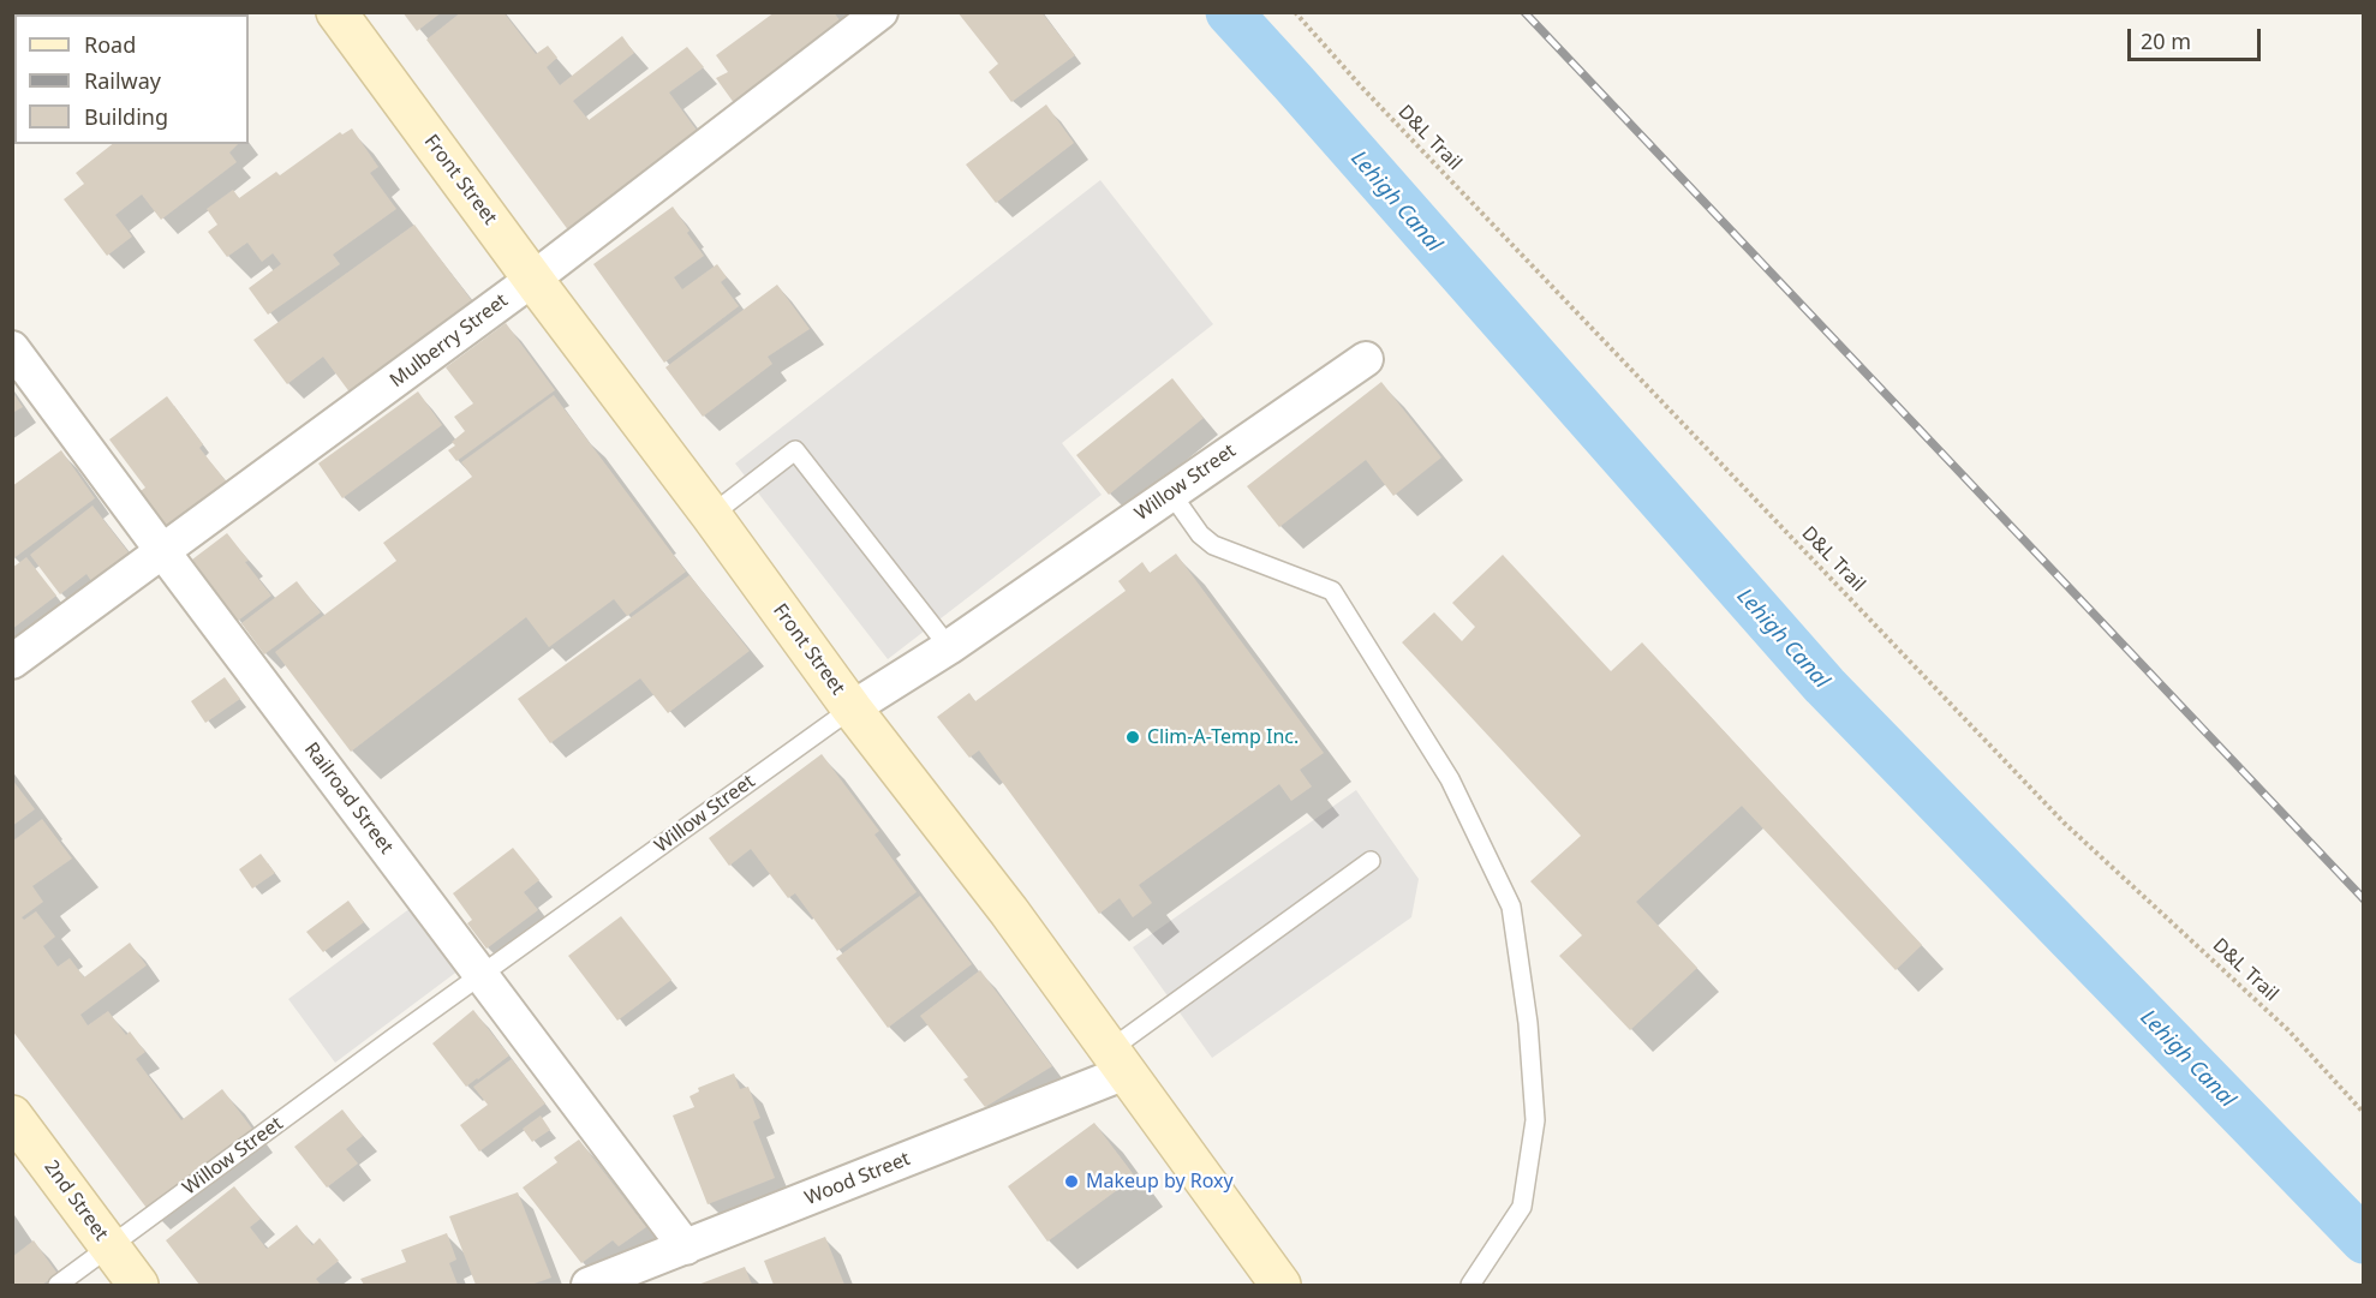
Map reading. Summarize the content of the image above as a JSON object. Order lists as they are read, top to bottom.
{
  "streets": {
    "main road": ["Front Street", "2nd Street"],
    "street": [
      "Mulberry Street",
      "Willow Street",
      "Railroad Street",
      "Wood Street"
    ],
    "path": ["D&L Trail"]
  },
  "crossings": [
    ["Front Street", "Mulberry Street"],
    ["Front Street", "Willow Street"],
    ["Front Street", "Wood Street"],
    ["Mulberry Street", "Railroad Street"],
    ["Willow Street", "Railroad Street"],
    ["Willow Street", "2nd Street"],
    ["Railroad Street", "Wood Street"]
  ],
  "water": ["Lehigh Canal"],
  "places": ["Clim-A-Temp Inc.", "Makeup by Roxy"],
  "legend": ["Road", "Railway", "Building"],
  "scale_bar": "20 m"
}
